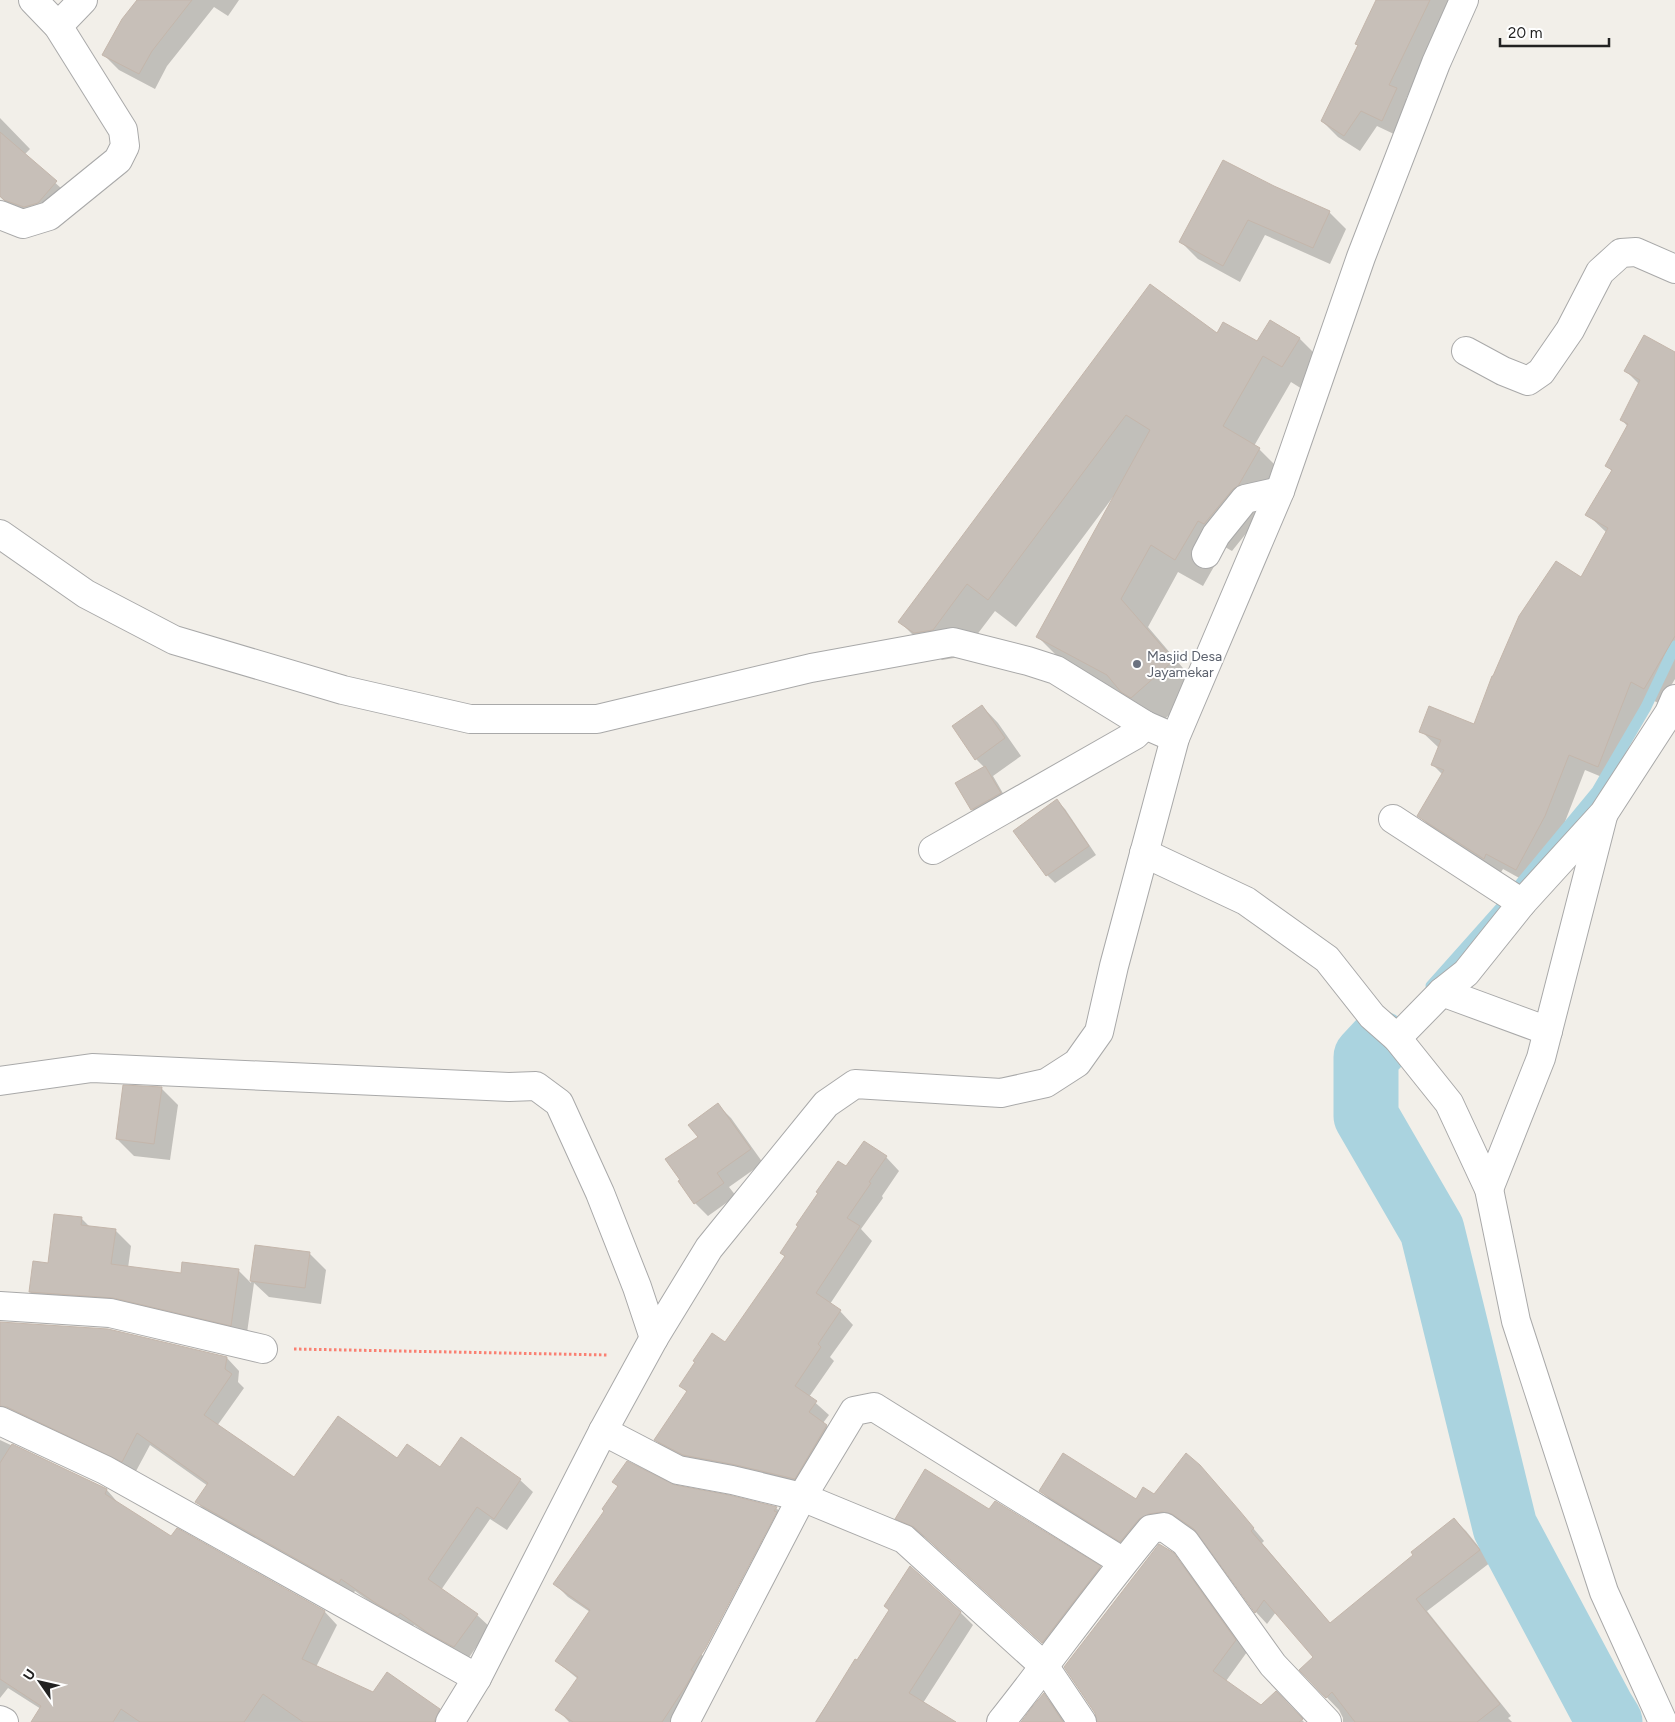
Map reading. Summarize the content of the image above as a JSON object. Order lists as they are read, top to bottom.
{
  "places": ["Masjid Desa Jayamekar"],
  "scale_bar": "20 m",
  "north": "top left"
}
